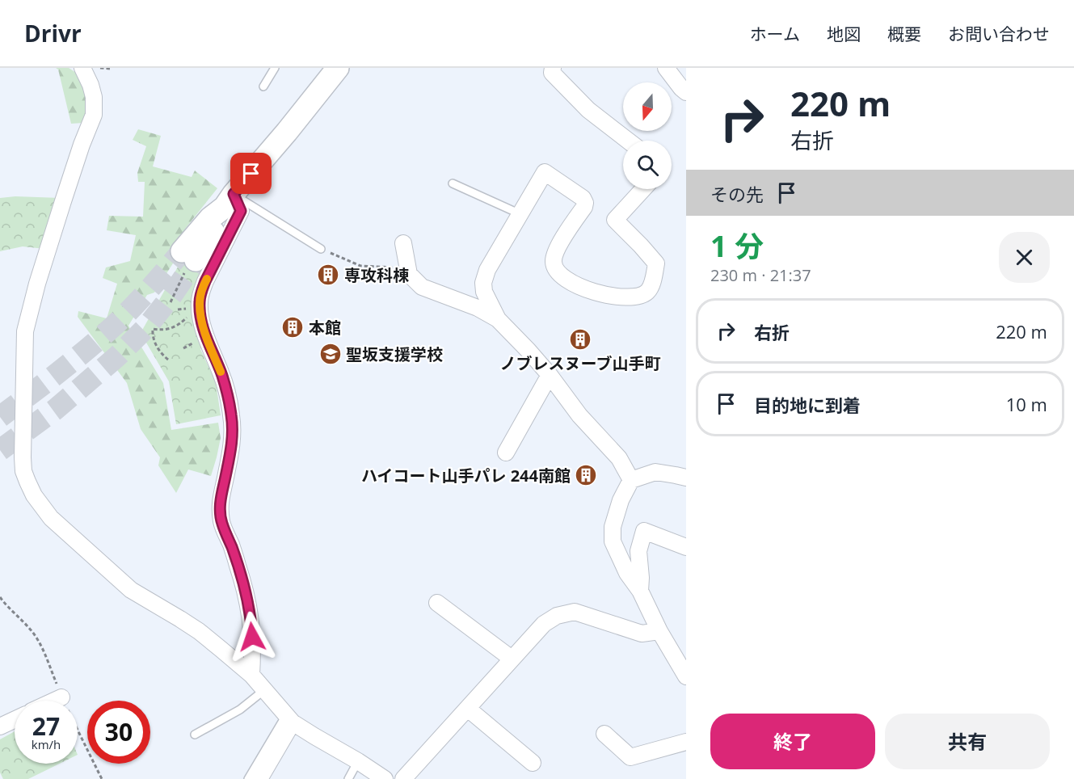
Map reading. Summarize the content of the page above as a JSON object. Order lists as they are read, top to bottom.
{
  "places": {
    "building": [
      "専攻科棟",
      "本館",
      "ノブレスヌーブ山手町",
      "ハイコート山手パレ 244南館"
    ],
    "school or university": ["聖坂支援学校"]
  },
  "north": "bottom",
  "page": {
    "header": "Drivr",
    "nav": [
      "ホーム",
      "地図",
      "概要",
      "お問い合わせ"
    ],
    "turn": ["220 m", "右折"],
    "then": "その先",
    "heading": ["1 分", "230 m · 21:37"],
    "list": [
      {
        "name": "右折",
        "value": "220 m"
      },
      {
        "name": "目的地に到着",
        "value": "10 m"
      }
    ],
    "speed": "27 km/h",
    "limit": "30",
    "buttons": ["終了", "共有"]
  }
}
